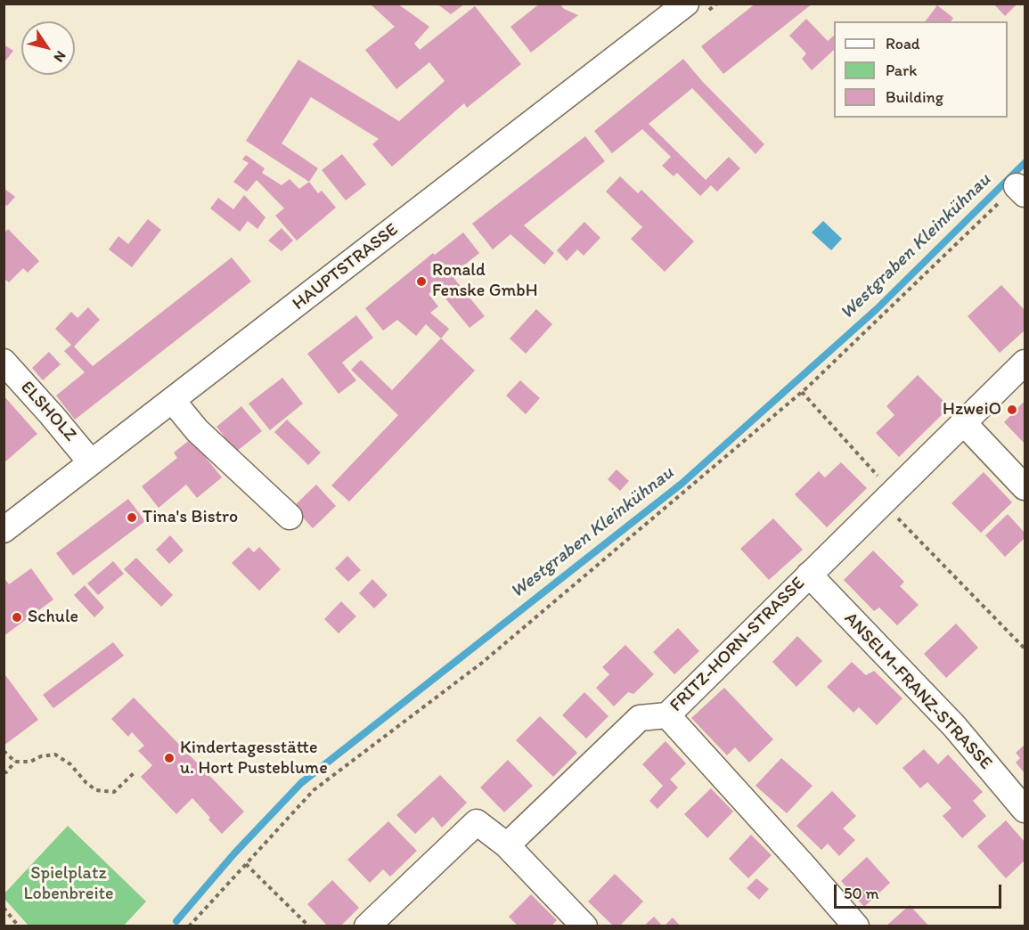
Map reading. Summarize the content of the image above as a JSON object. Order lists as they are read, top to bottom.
{
  "streets": {
    "street": [
      "HAUPTSTRASSE",
      "ELSHOLZ",
      "FRITZ-HORN-STRASSE",
      "ANSELM-FRANZ-STRASSE"
    ]
  },
  "crossings": [
    ["HAUPTSTRASSE", "ELSHOLZ"],
    ["FRITZ-HORN-STRASSE", "ANSELM-FRANZ-STRASSE"]
  ],
  "water": ["Westgraben Kleinkühnau"],
  "parks": ["Spielplatz Lobenbreite"],
  "places": [
    "Ronald Fenske GmbH",
    "HzweiO",
    "Tina's Bistro",
    "Schule",
    "Kindertagesstätte u. Hort Pusteblume"
  ],
  "legend": ["Road", "Park", "Building"],
  "scale_bar": "50 m",
  "north": "bottom right"
}
